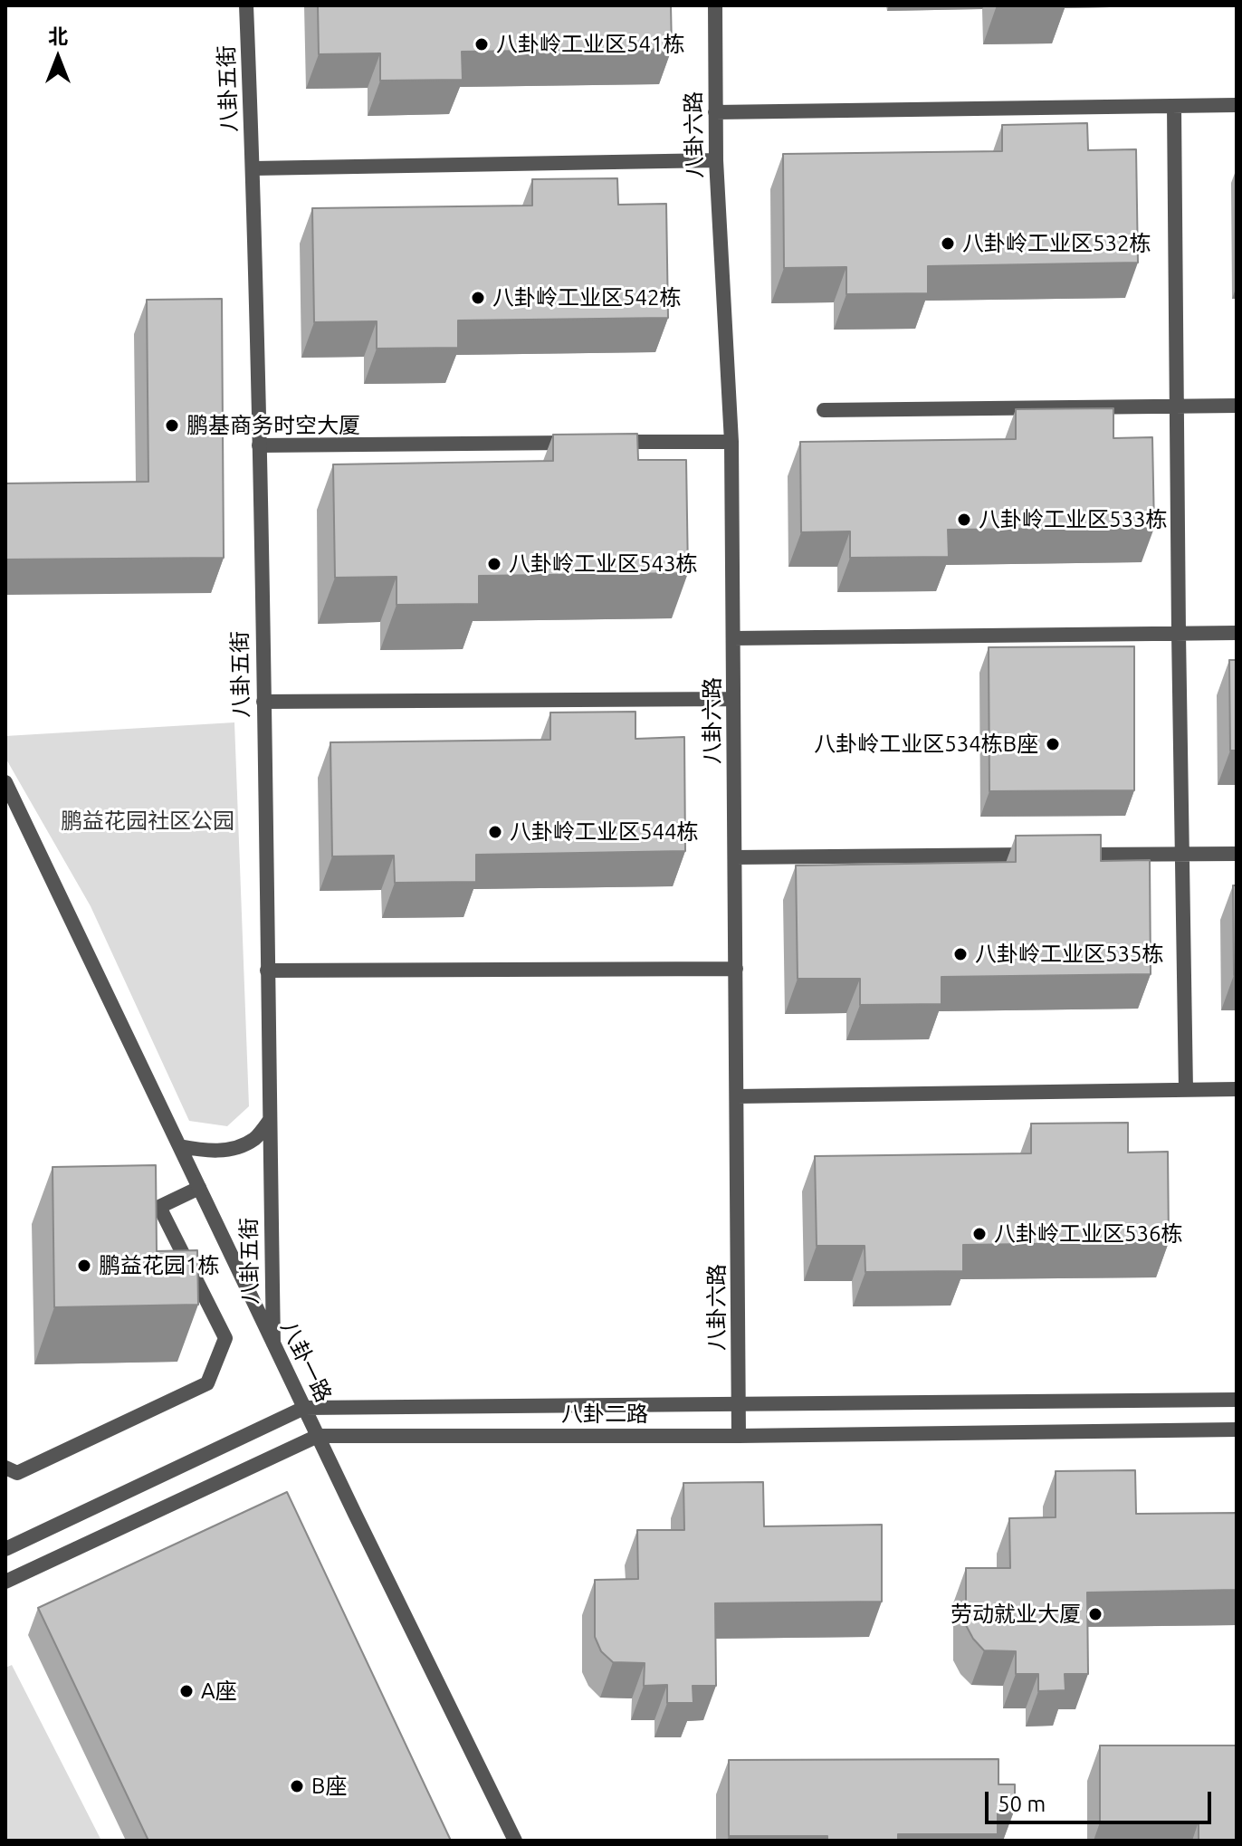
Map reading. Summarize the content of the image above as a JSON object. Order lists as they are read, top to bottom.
{
  "streets": {
    "street": [
      "八卦五街",
      "八卦六路",
      "八卦一路",
      "八卦二路"
    ]
  },
  "crossings": [
    ["八卦五街", "八卦一路"],
    ["八卦六路", "八卦二路"],
    ["八卦一路", "八卦二路"]
  ],
  "parks": ["鹏益花园社区公园"],
  "places": [
    "八卦岭工业区541栋",
    "八卦岭工业区532栋",
    "八卦岭工业区542栋",
    "鹏基商务时空大厦",
    "八卦岭工业区533栋",
    "八卦岭工业区543栋",
    "八卦岭工业区534栋B座",
    "八卦岭工业区544栋",
    "八卦岭工业区535栋",
    "八卦岭工业区536栋",
    "鹏益花园1栋",
    "劳动就业大厦",
    "A座",
    "B座"
  ],
  "scale_bar": "50 m",
  "north": "top"
}
